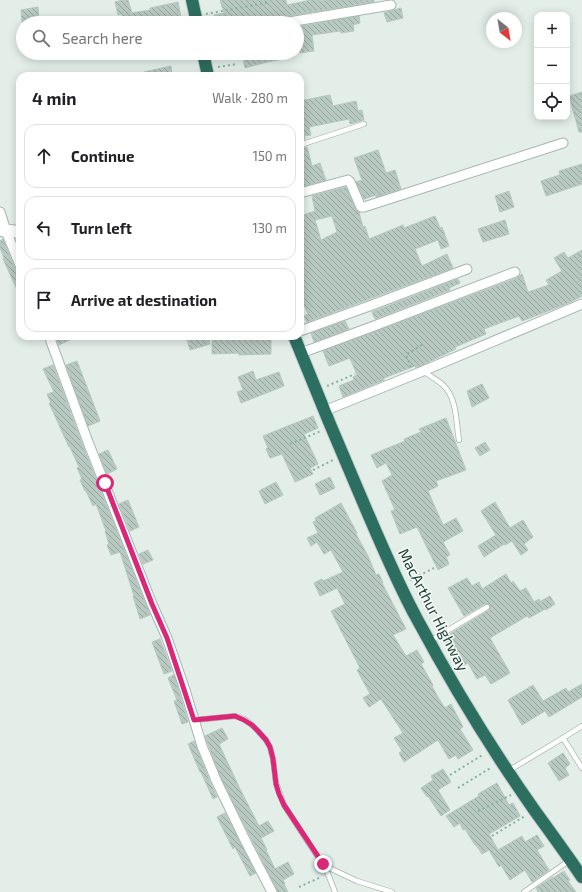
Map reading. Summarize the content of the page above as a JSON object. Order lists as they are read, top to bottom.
{
  "streets": {
    "highway": ["MacArthur Highway"]
  },
  "north": "bottom right",
  "page": {
    "map_buttons": ["+", "−"],
    "search": "Search here",
    "heading": ["4 min", "Walk · 280 m"],
    "list": [
      ["Continue", "150 m"],
      ["Turn left", "130 m"],
      "Arrive at destination"
    ]
  }
}
